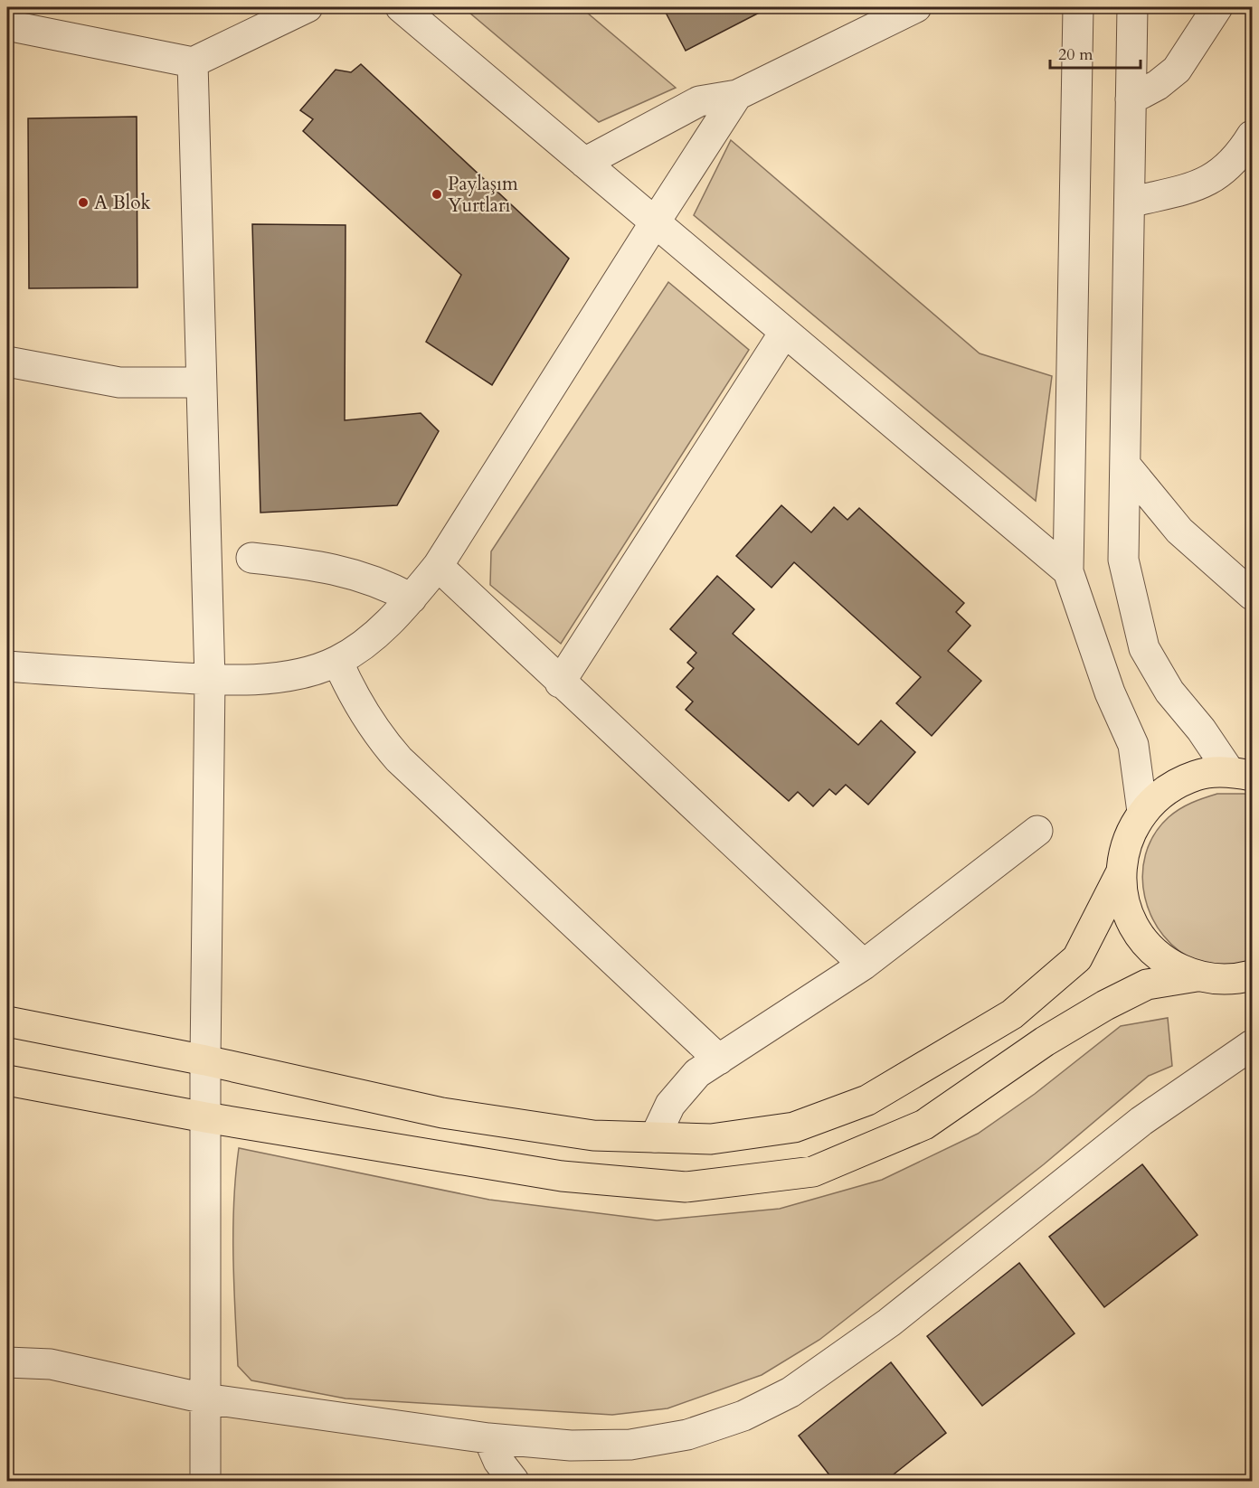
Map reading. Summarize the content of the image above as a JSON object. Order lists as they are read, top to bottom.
{
  "places": ["Paylaşım Yurtları", "A Blok"],
  "scale_bar": "20 m"
}
